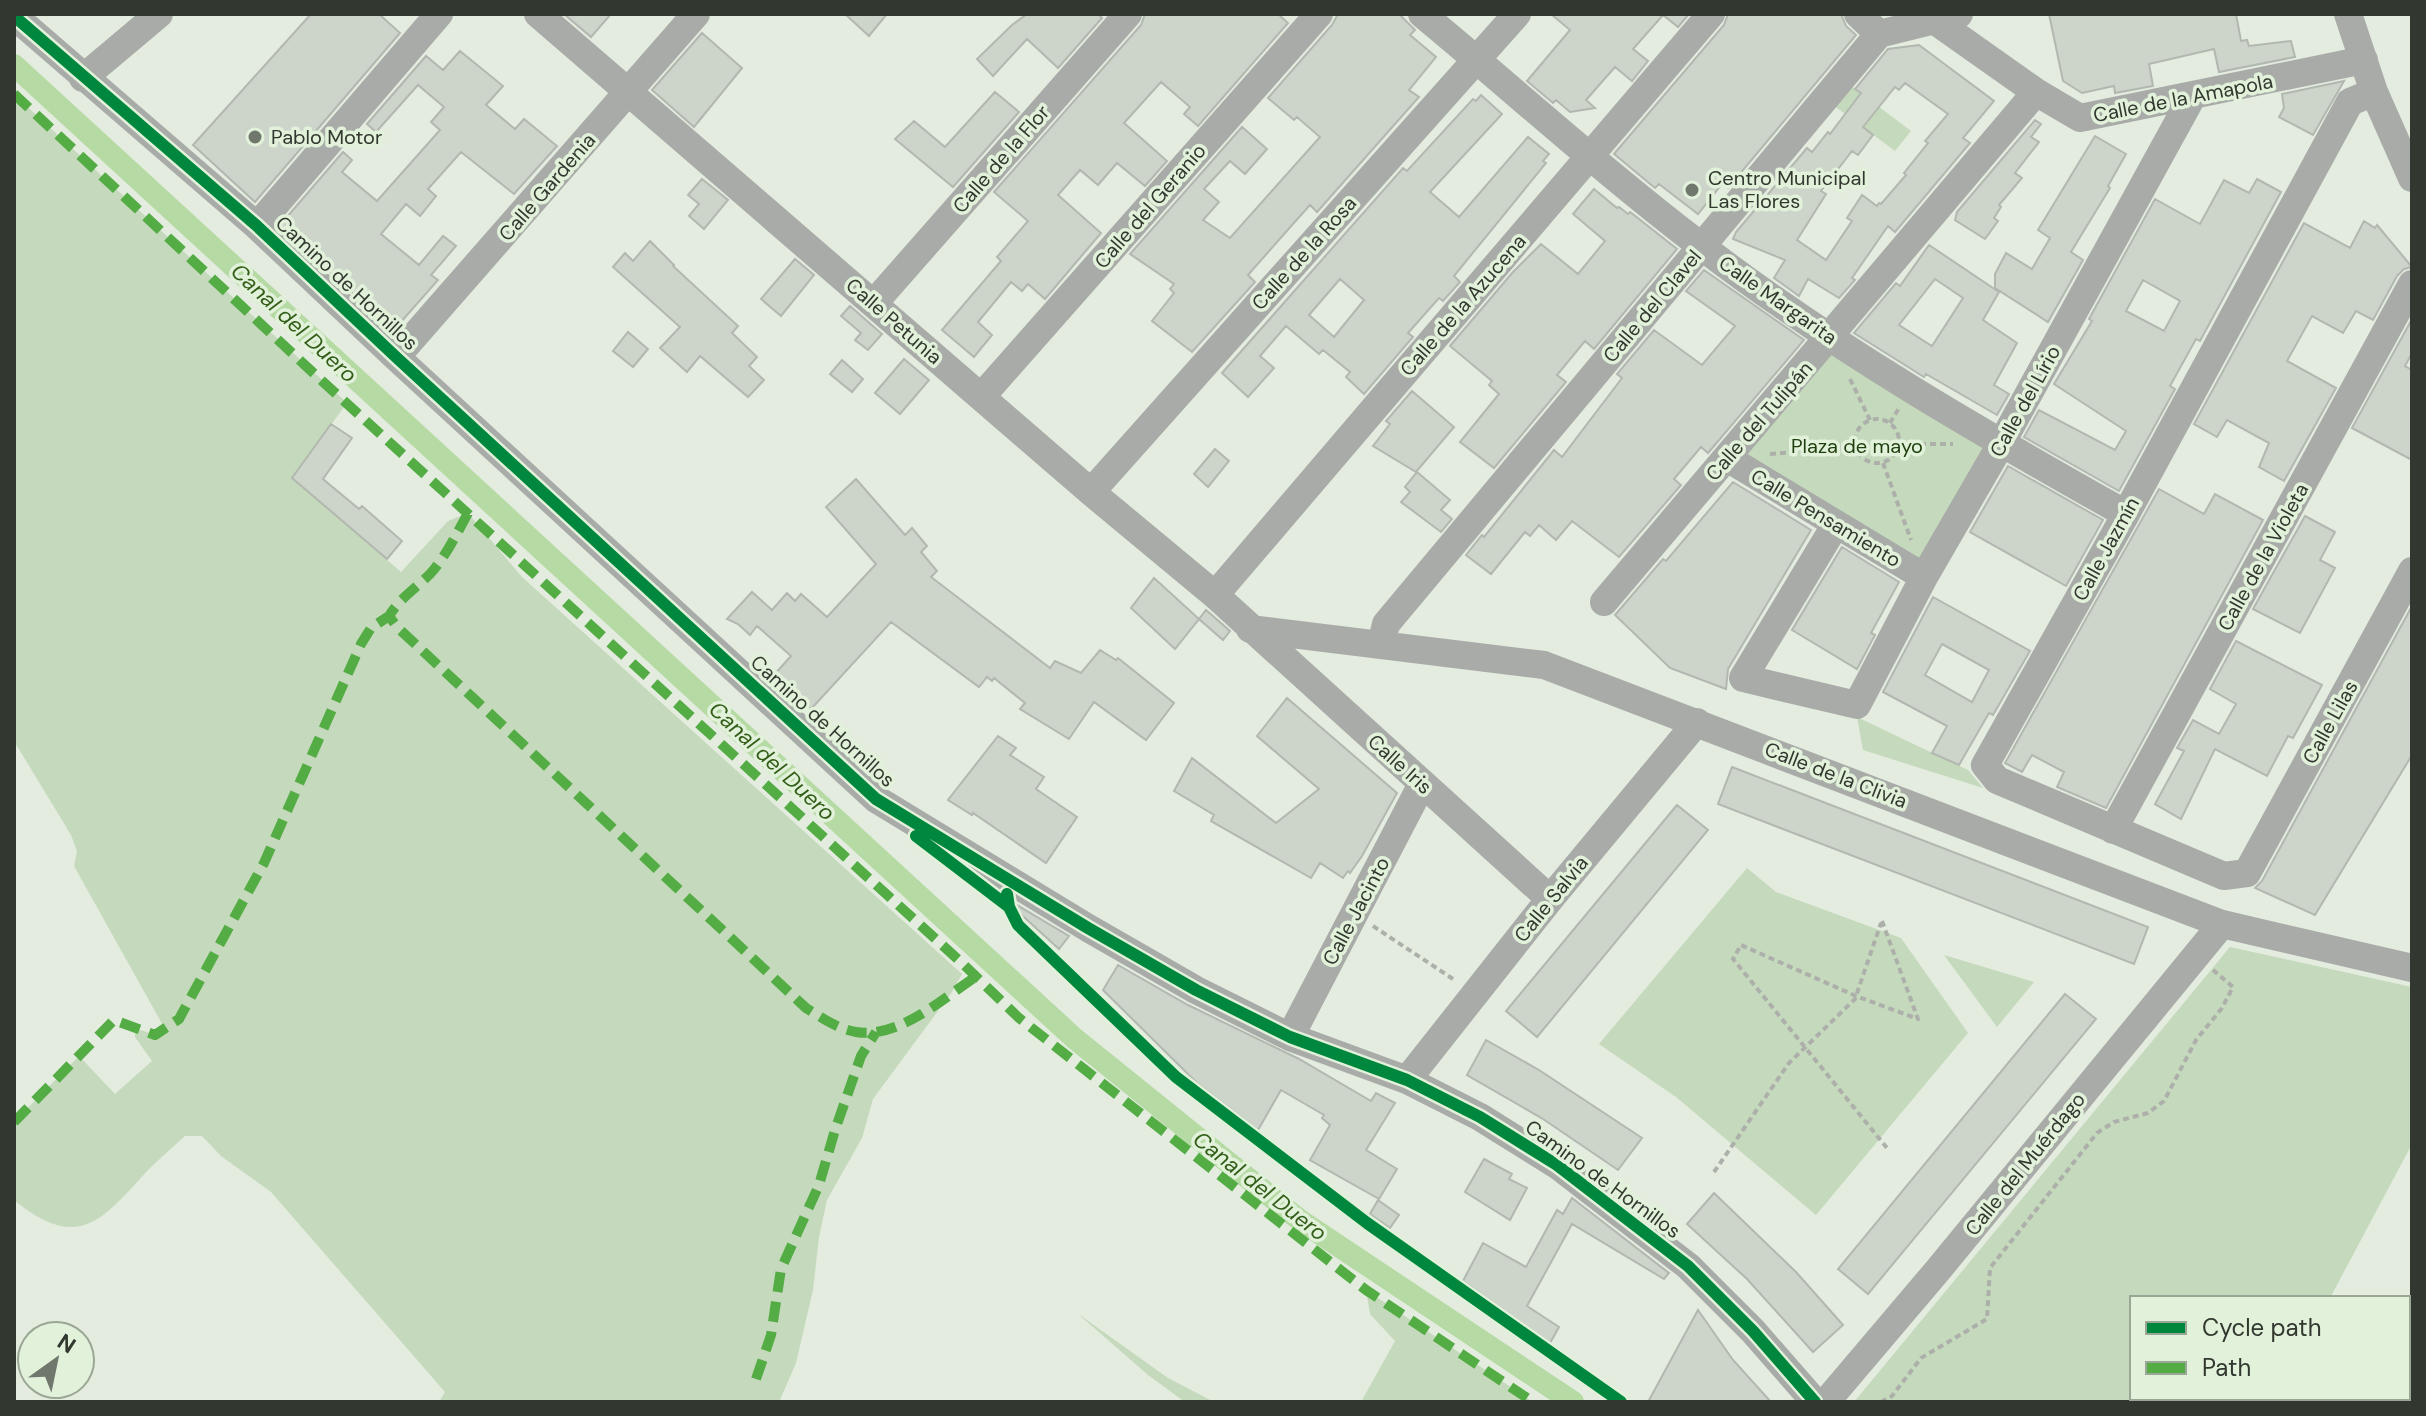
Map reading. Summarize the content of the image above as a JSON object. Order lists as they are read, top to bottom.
{
  "streets": {
    "street": [
      "Calle de la Amapola",
      "Calle de la Flor",
      "Calle Gardenia",
      "Calle del Geranio",
      "Calle de la Rosa",
      "Camino de Hornillos",
      "Calle Margarita",
      "Calle de la Azucena",
      "Calle del Clavel",
      "Calle Petunia",
      "Calle del Lírio",
      "Calle del Tulipán",
      "Calle Pensamiento",
      "Calle Jazmín",
      "Calle de la Violeta",
      "Calle Lilas",
      "Calle Iris",
      "Calle de la Clivia",
      "Calle Salvia",
      "Calle Jacinto",
      "Calle del Muérdago"
    ]
  },
  "crossings": [
    ["Calle de la Amapola", "Calle del Lírio"],
    ["Calle de la Amapola", "Calle del Tulipán"],
    ["Calle de la Flor", "Calle Petunia"],
    ["Calle Gardenia", "Camino de Hornillos"],
    ["Calle Gardenia", "Calle Petunia"],
    ["Calle del Geranio", "Calle Petunia"],
    ["Calle de la Rosa", "Calle Margarita"],
    ["Calle de la Rosa", "Calle Petunia"],
    ["Camino de Hornillos", "Calle Salvia"],
    ["Camino de Hornillos", "Calle Jacinto"],
    ["Calle Margarita", "Calle de la Azucena"],
    ["Calle Margarita", "Calle del Clavel"],
    ["Calle Margarita", "Calle del Lírio"],
    ["Calle Margarita", "Calle del Tulipán"],
    ["Calle Margarita", "Calle Jazmín"],
    ["Calle de la Azucena", "Calle Petunia"],
    ["Calle del Clavel", "Calle de la Clivia"],
    ["Calle Petunia", "Calle Iris"],
    ["Calle Petunia", "Calle de la Clivia"],
    ["Calle del Lírio", "Calle Pensamiento"],
    ["Calle del Tulipán", "Calle Pensamiento"],
    ["Calle Jazmín", "Calle de la Violeta"],
    ["Calle Jazmín", "Calle Lilas"],
    ["Calle Iris", "Calle de la Clivia"],
    ["Calle Iris", "Calle Salvia"],
    ["Calle Iris", "Calle Jacinto"],
    ["Calle de la Clivia", "Calle Salvia"],
    ["Calle de la Clivia", "Calle del Muérdago"]
  ],
  "water": ["Canal del Duero"],
  "parks": ["Plaza de mayo"],
  "places": ["Pablo Motor", "Centro Municipal Las Flores"],
  "legend": ["Cycle path", "Path"],
  "north": "top right"
}
